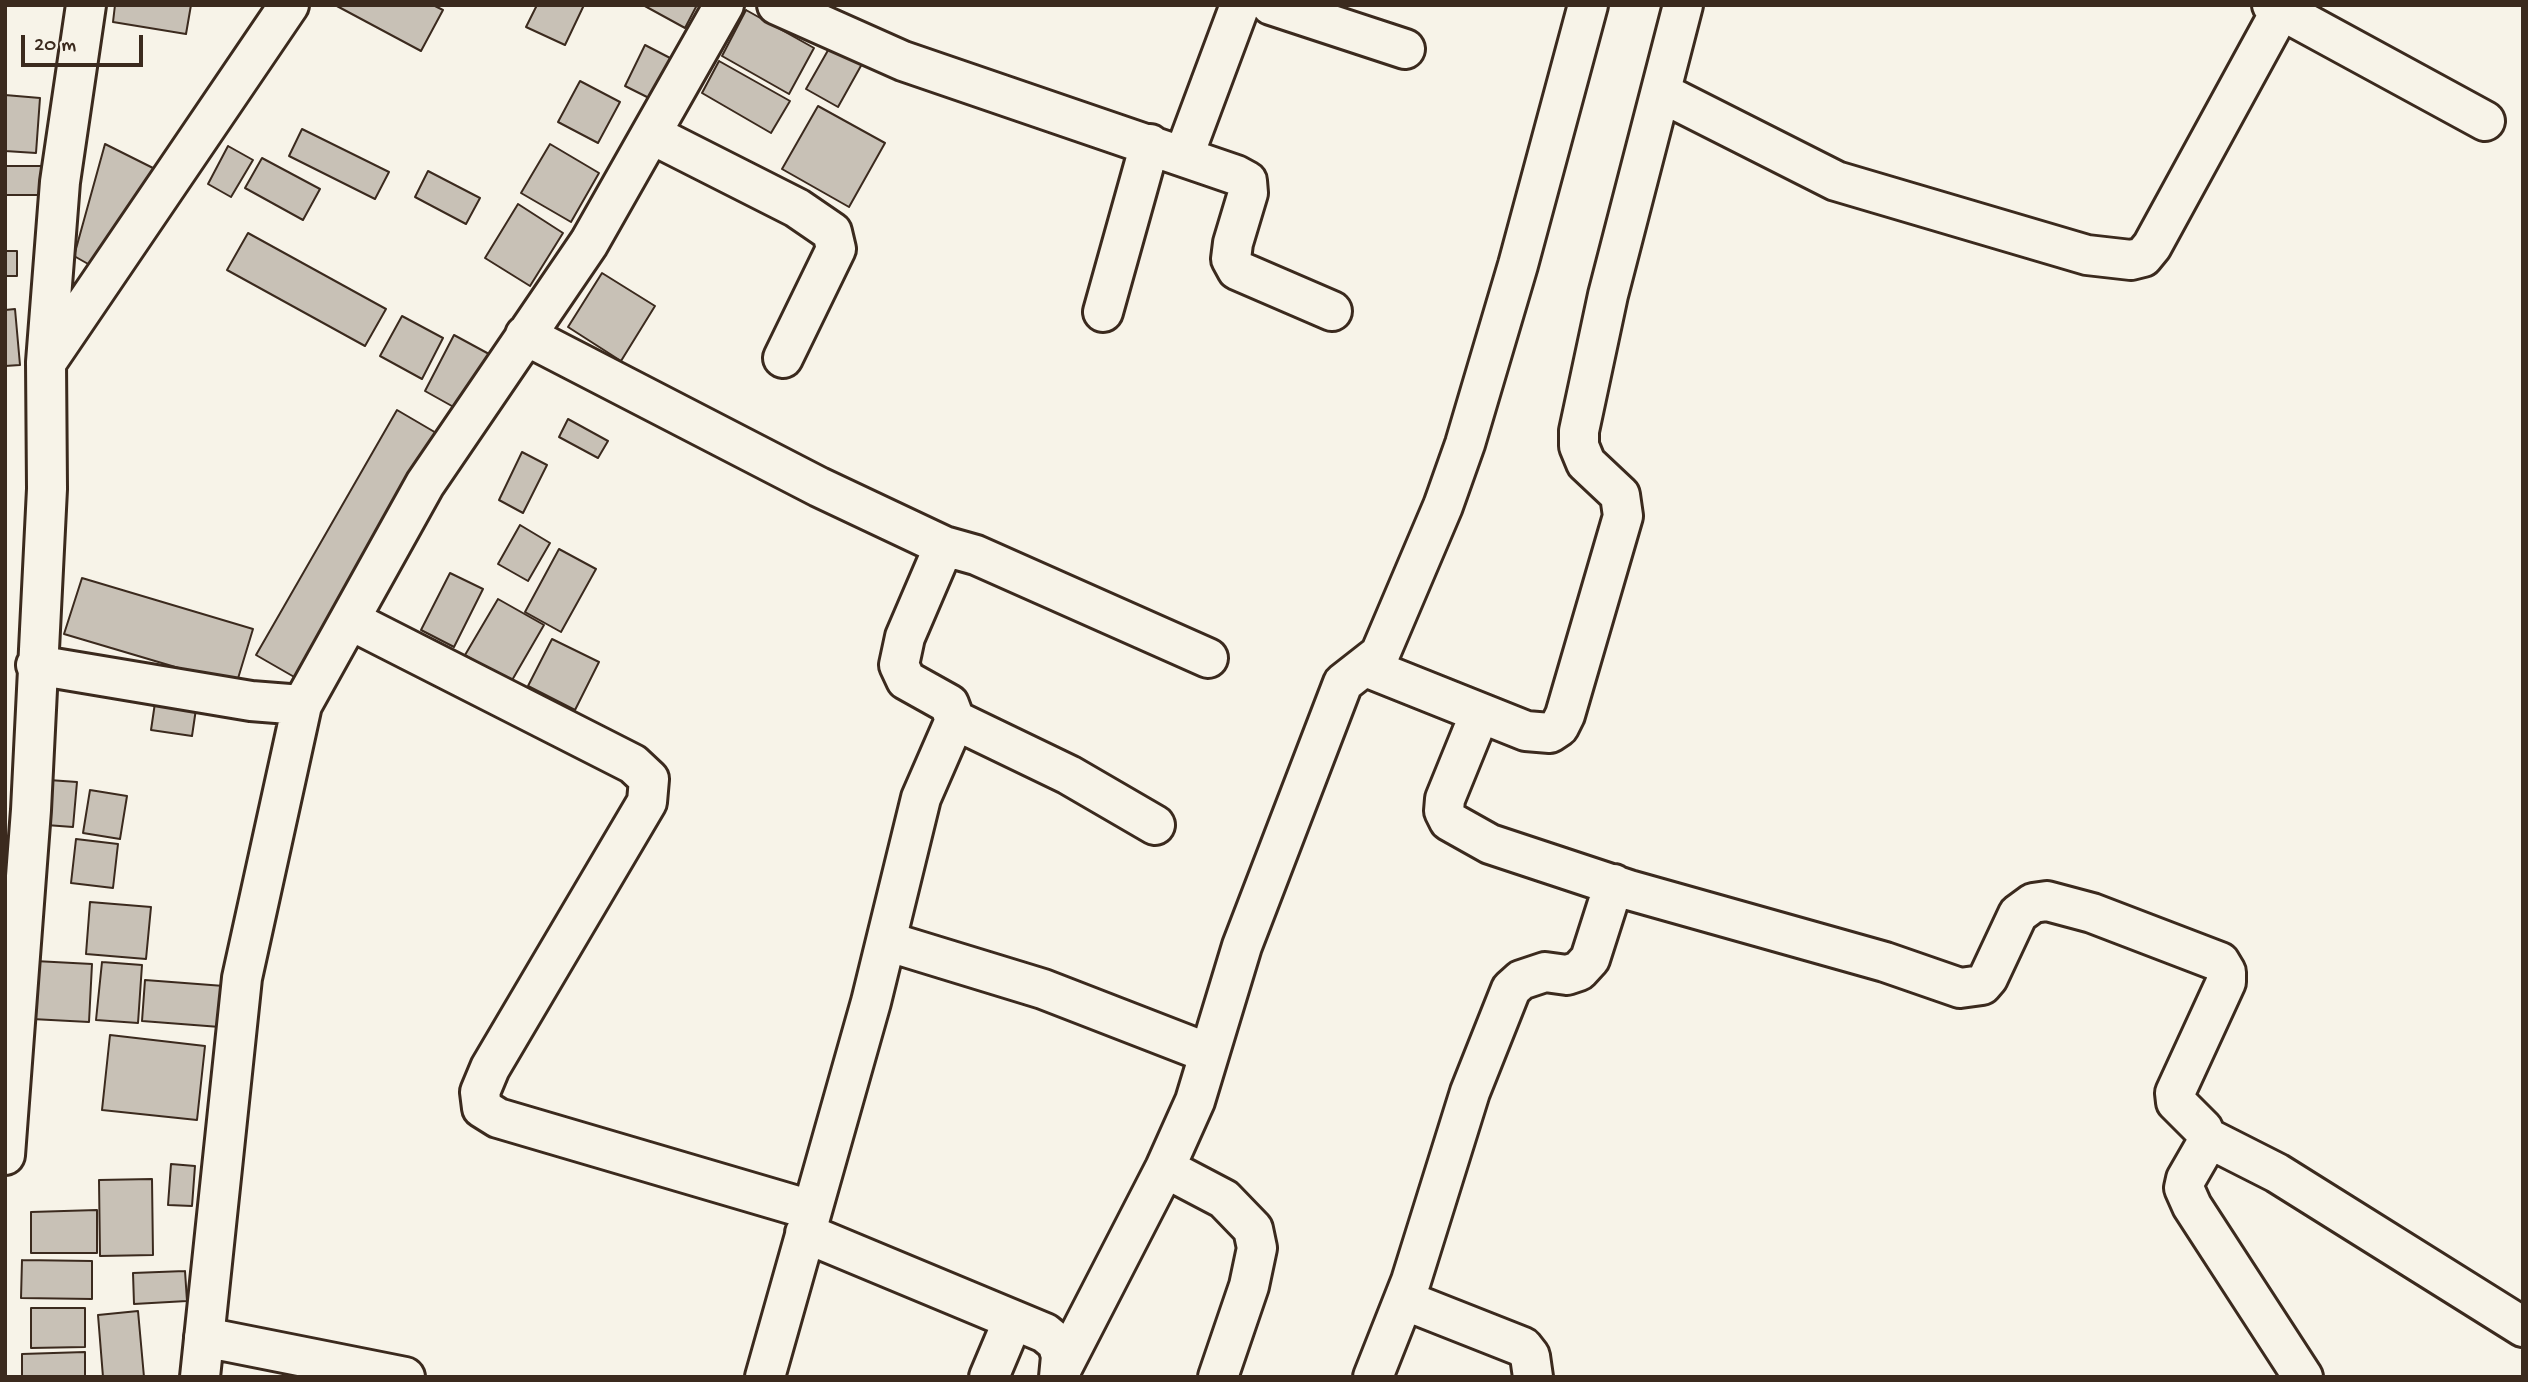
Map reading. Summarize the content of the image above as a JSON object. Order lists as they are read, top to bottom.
{
  "scale_bar": "20 m"
}
